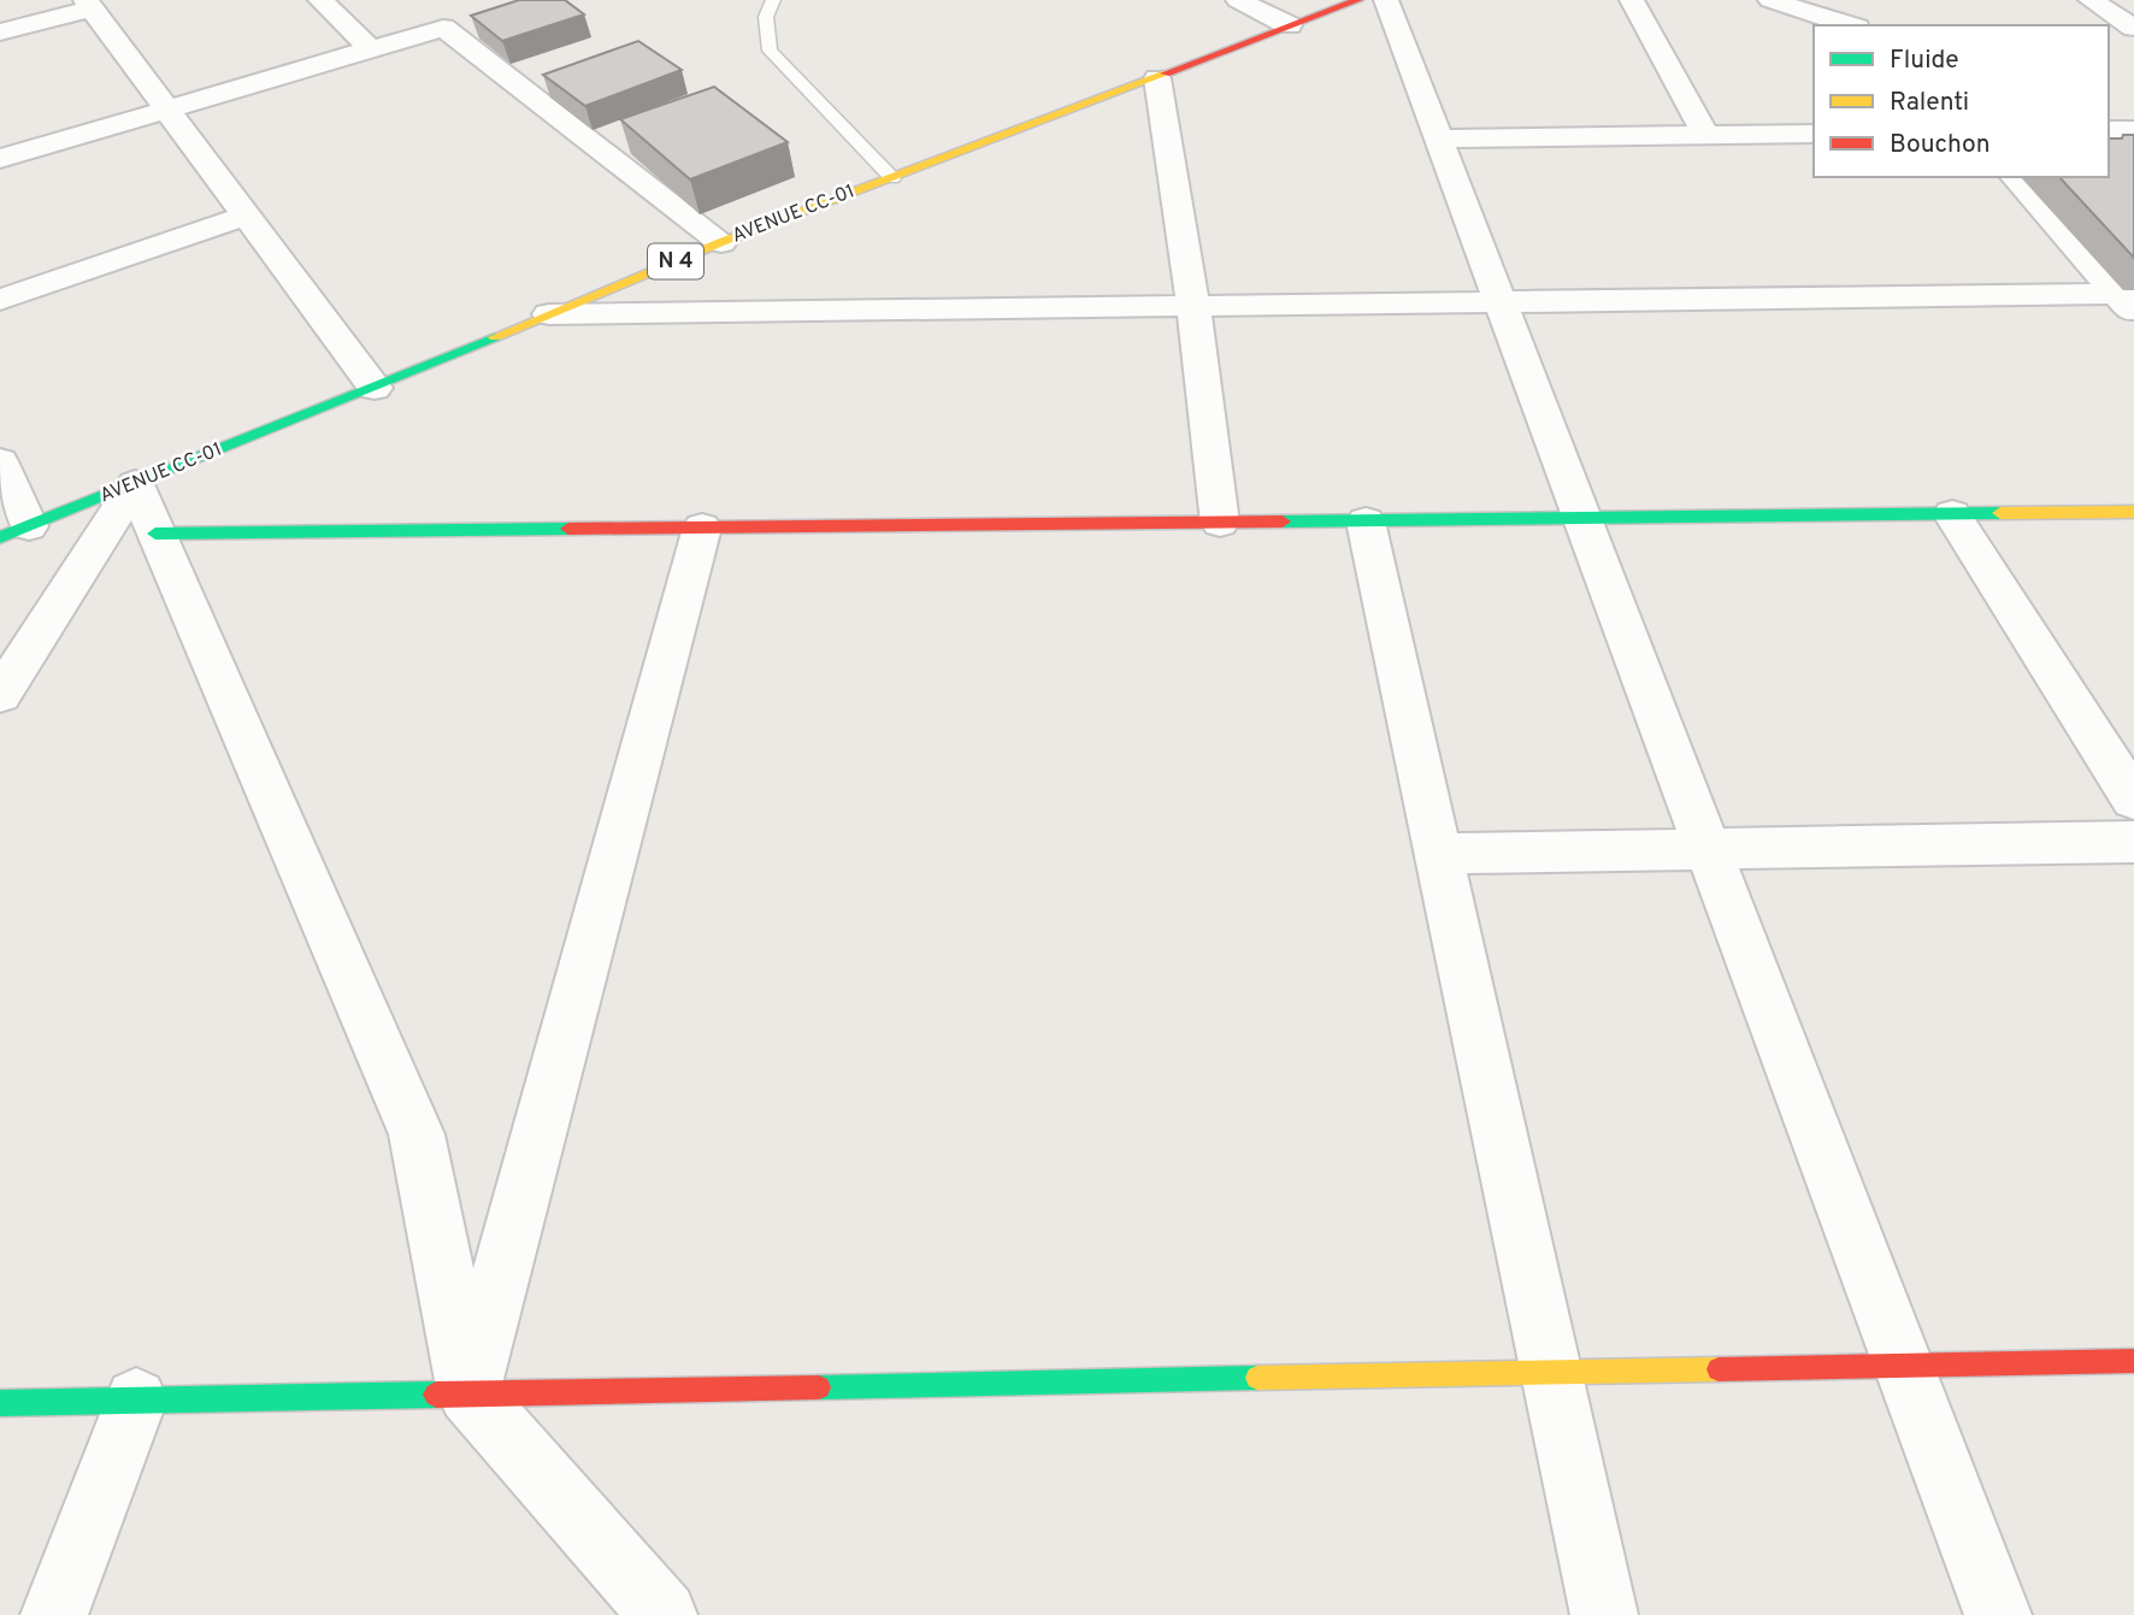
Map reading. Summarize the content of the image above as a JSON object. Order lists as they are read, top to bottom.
{
  "streets": {
    "street": ["AVENUE CC-01", "N 4"]
  },
  "legend": ["Fluide", "Ralenti", "Bouchon"]
}
